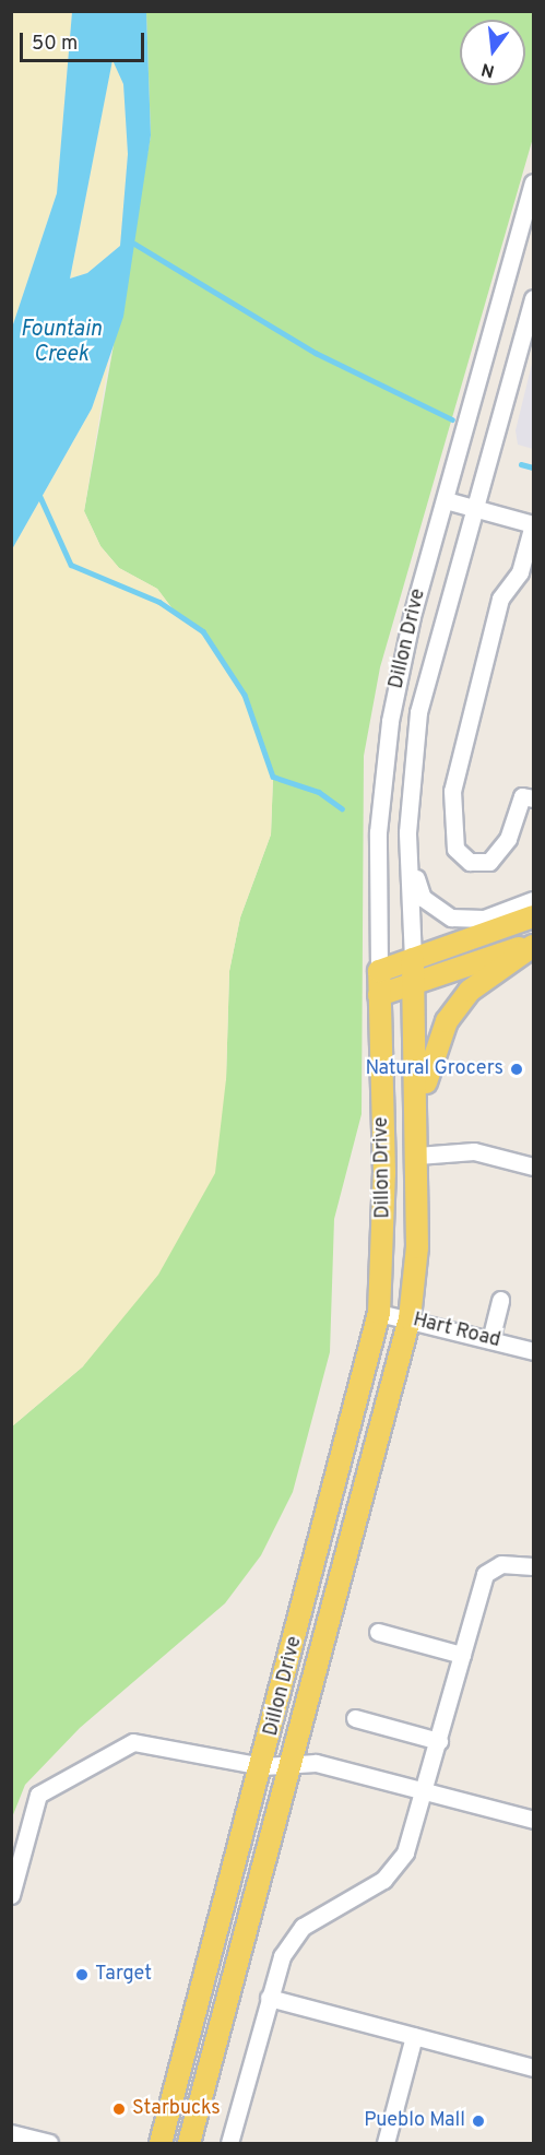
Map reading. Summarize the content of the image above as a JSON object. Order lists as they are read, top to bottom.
{
  "streets": {
    "main road": ["Dillon Drive"],
    "street": ["Hart Road"]
  },
  "crossings": [
    ["Dillon Drive", "Hart Road"]
  ],
  "water": ["Fountain Creek"],
  "places": [
    "Natural Grocers",
    "Target",
    "Starbucks",
    "Pueblo Mall"
  ],
  "scale_bar": "50 m",
  "north": "bottom"
}
